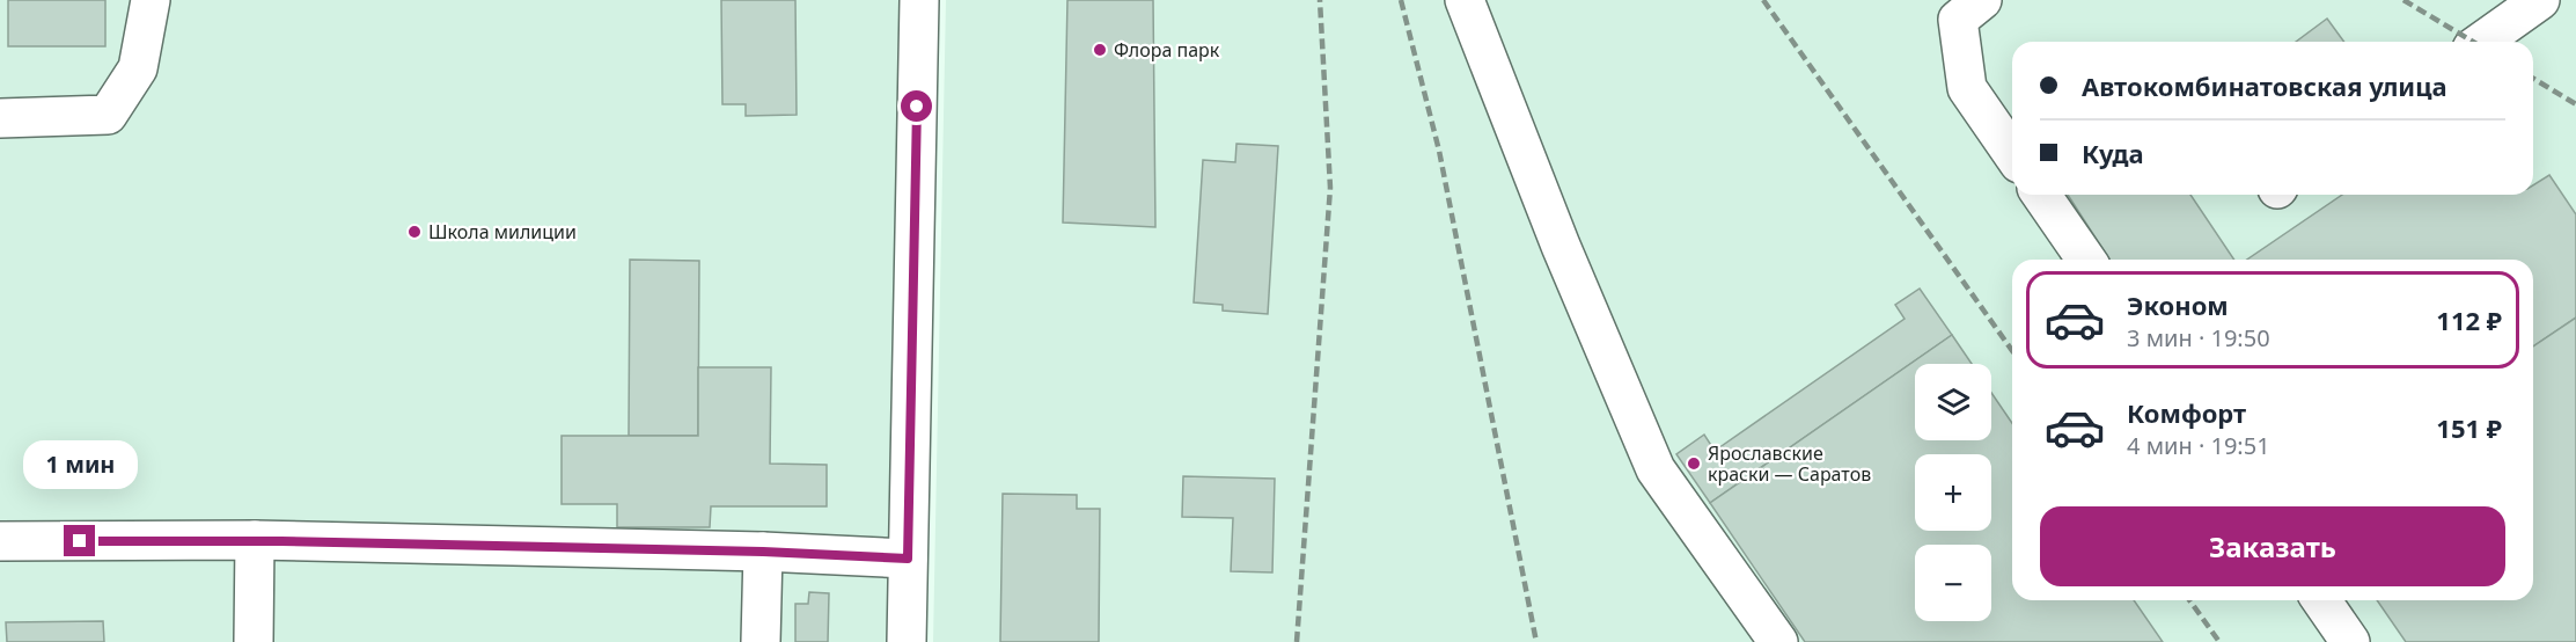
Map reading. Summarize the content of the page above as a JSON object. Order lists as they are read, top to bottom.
{
  "places": ["Флора парк", "Школа милиции", "Ярославские краски — Саратов"],
  "page": {
    "banner": ["Автокомбинатовская улица", "Куда"],
    "list": [
      {
        "name": "Эконом",
        "note": "3 мин · 19:50",
        "value": "112 ₽"
      },
      {
        "name": "Комфорт",
        "note": "4 мин · 19:51",
        "value": "151 ₽"
      }
    ],
    "map_buttons": ["+", "−"],
    "bubble": "1 мин",
    "buttons": "Заказать"
  }
}
